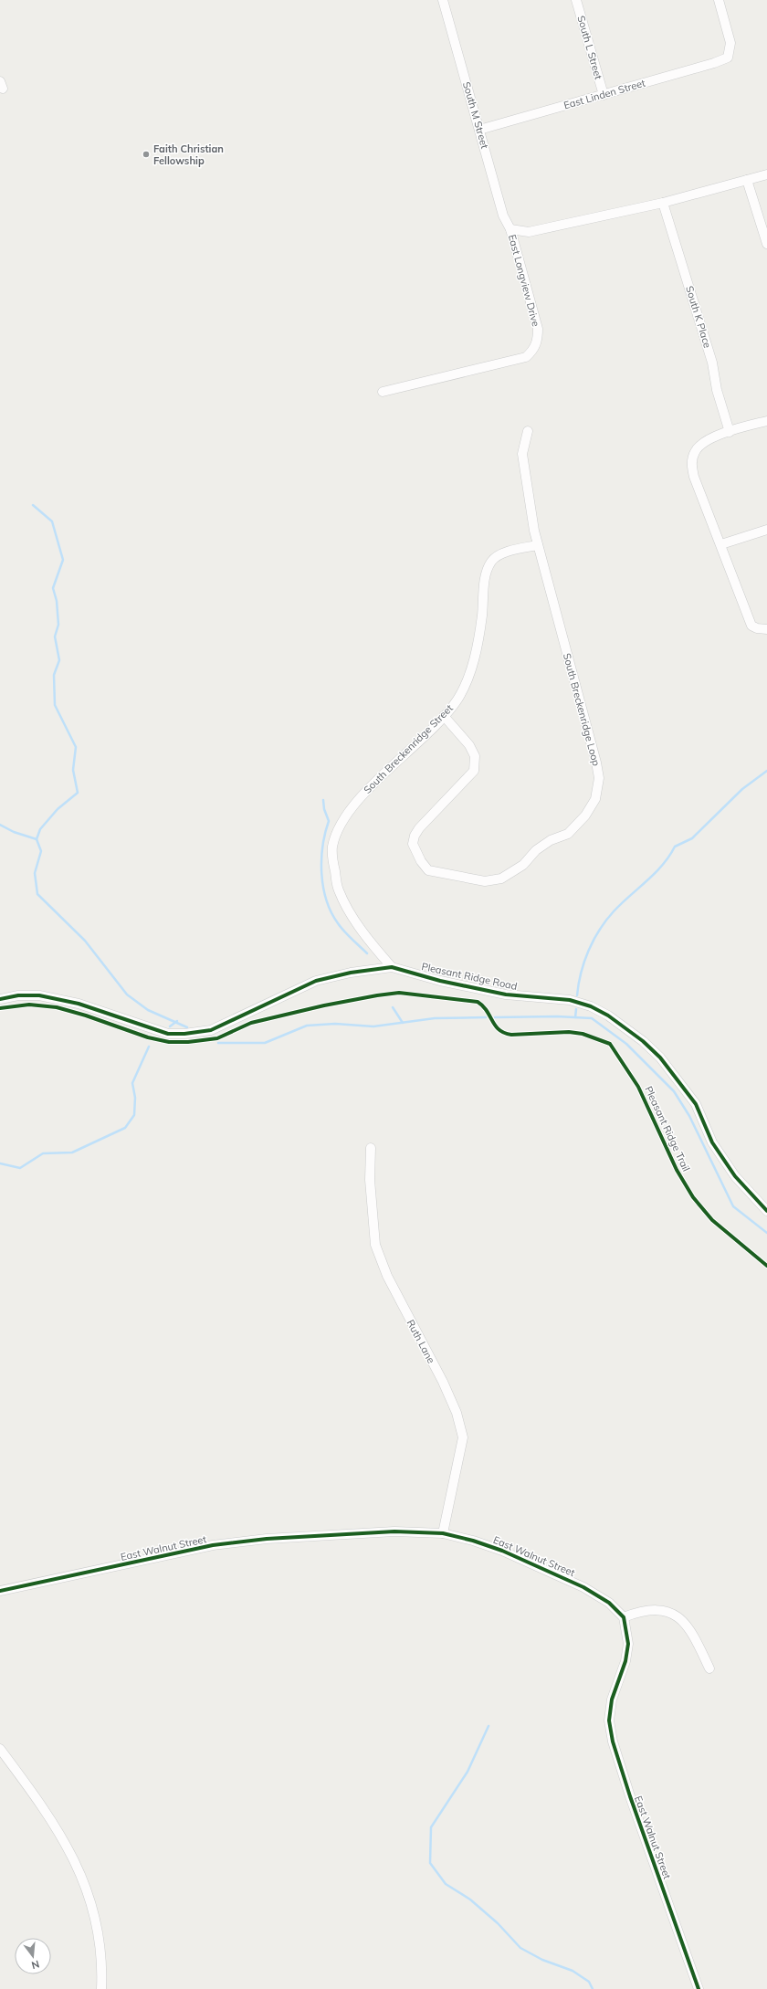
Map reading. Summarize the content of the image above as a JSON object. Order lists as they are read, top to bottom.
{
  "streets": {
    "street": [
      "South L Street",
      "East Linden Street",
      "South M Street",
      "East Longview Drive",
      "South K Place",
      "South Breckenridge Loop",
      "South Breckenridge Street",
      "Pleasant Ridge Road",
      "Ruth Lane",
      "East Walnut Street"
    ],
    "cycle path": ["Pleasant Ridge Trail"]
  },
  "crossings": [
    ["South L Street", "East Linden Street"],
    ["East Linden Street", "South M Street"],
    ["South M Street", "East Longview Drive"],
    ["East Longview Drive", "South K Place"],
    ["South Breckenridge Loop", "South Breckenridge Street"],
    ["South Breckenridge Street", "Pleasant Ridge Road"],
    ["Ruth Lane", "East Walnut Street"]
  ],
  "places": ["Faith Christian Fellowship"],
  "north": "bottom"
}
